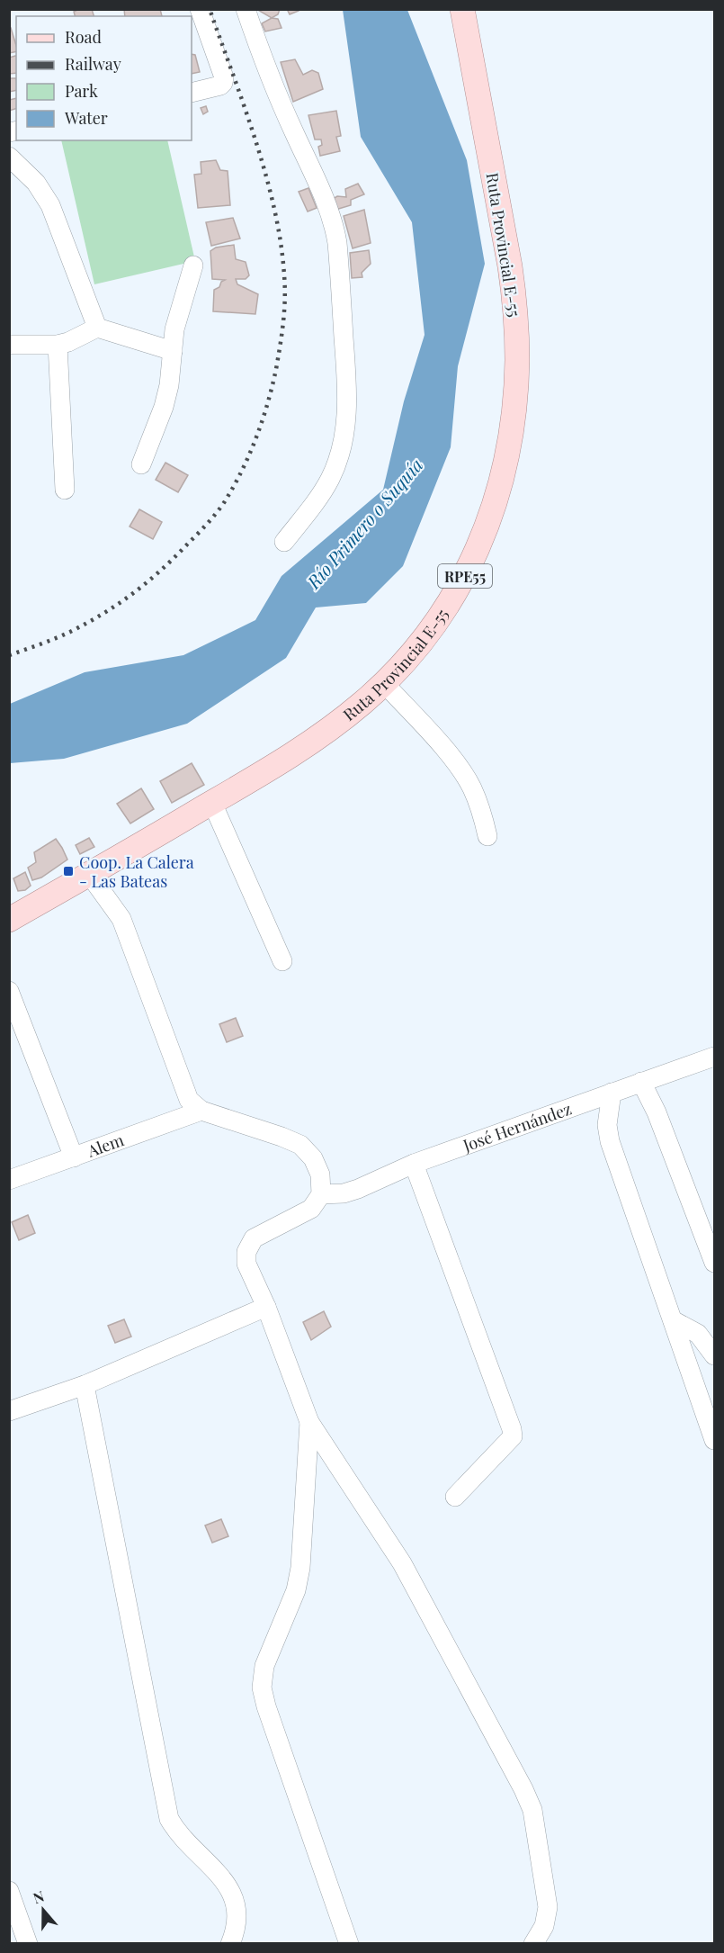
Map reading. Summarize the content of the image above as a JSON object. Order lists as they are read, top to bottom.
{
  "streets": {
    "main road": ["Ruta Provincial E-55", "RPE55"],
    "street": ["José Hernández", "Alem"]
  },
  "water": ["Río Primero o Suquía"],
  "places": {
    "transit": ["Coop. La Calera - Las Bateas"]
  },
  "legend": [
    "Road",
    "Railway",
    "Park",
    "Water"
  ],
  "north": "top"
}
